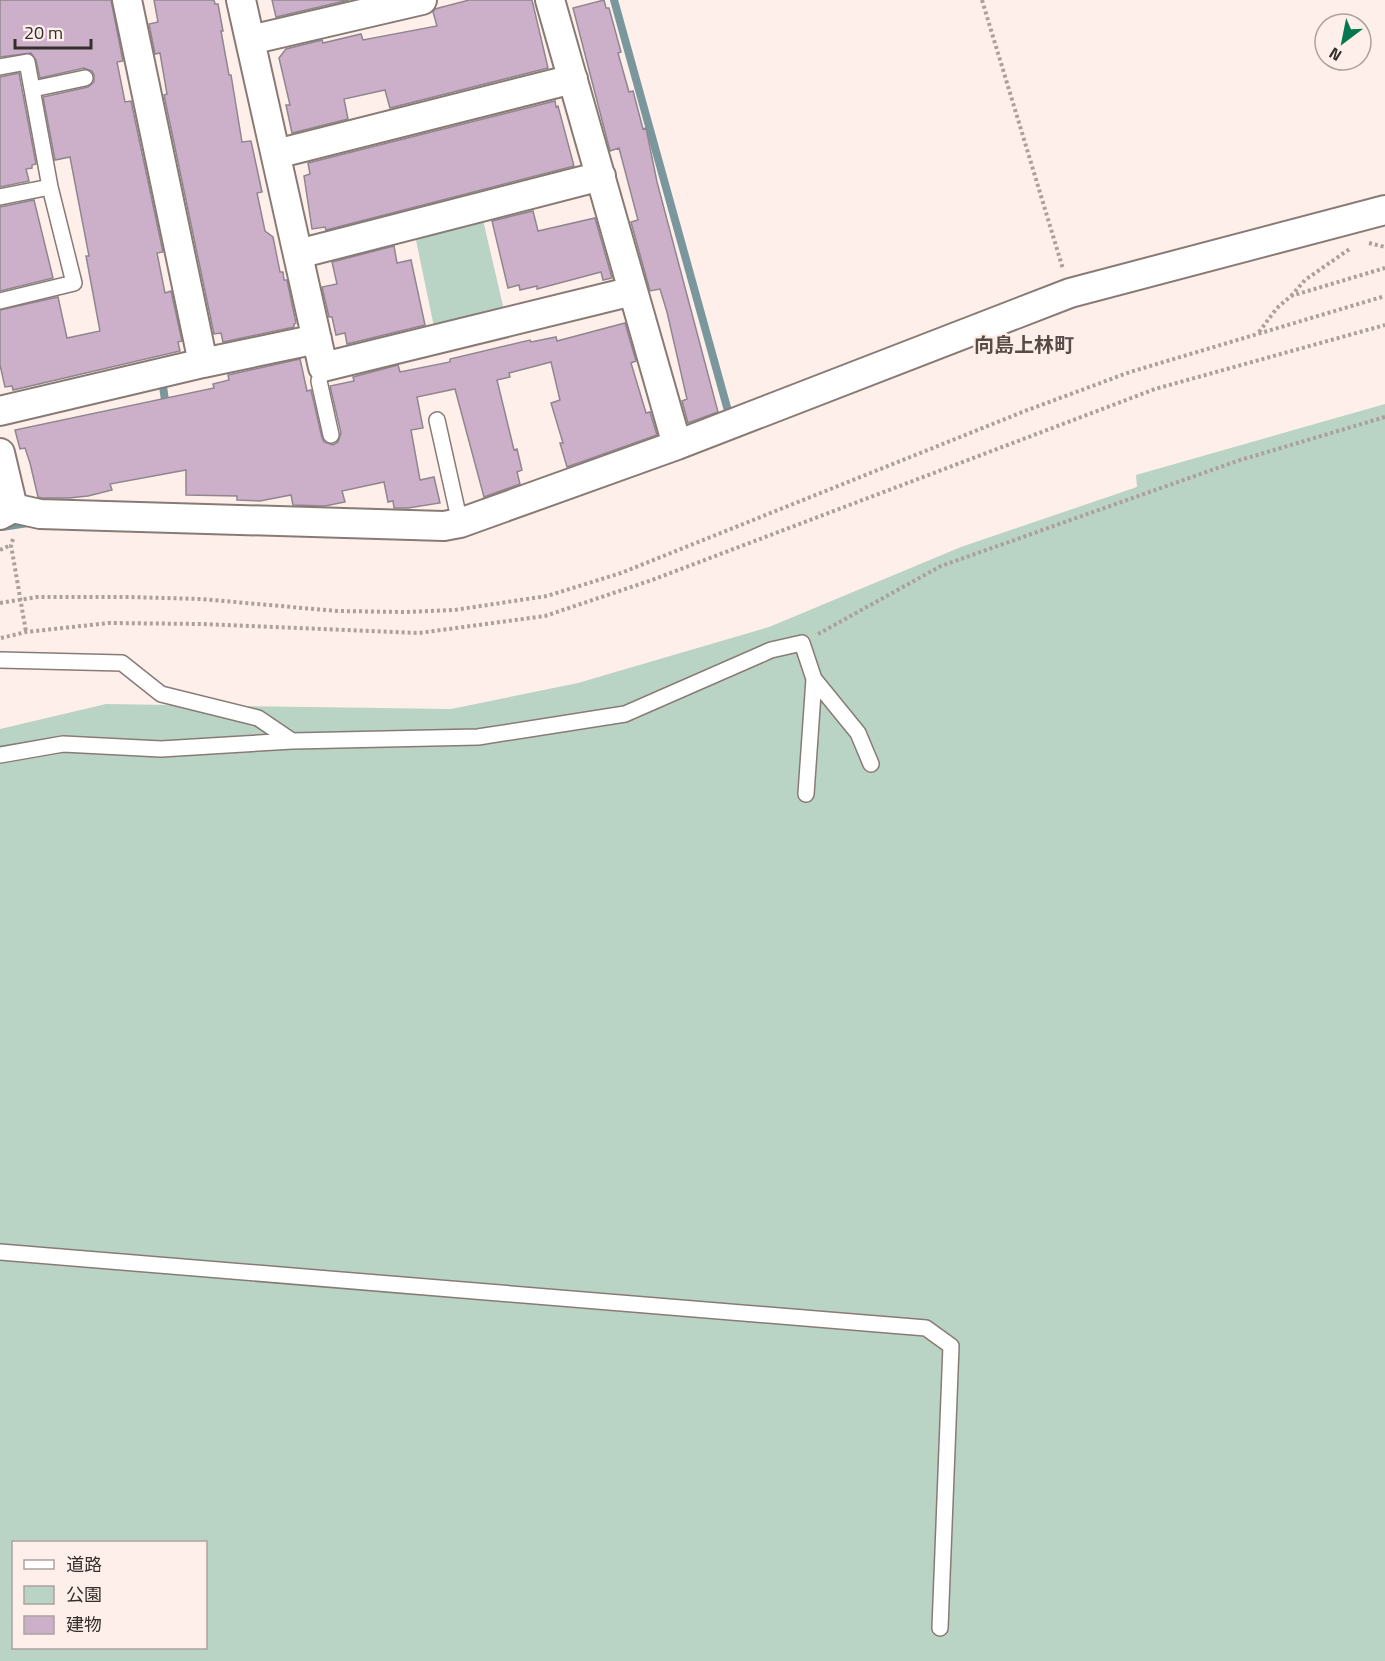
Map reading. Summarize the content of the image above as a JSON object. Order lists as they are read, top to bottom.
{
  "districts": ["向島上林町"],
  "legend": ["道路", "公園", "建物"],
  "scale_bar": "20 m",
  "north": "bottom left"
}
